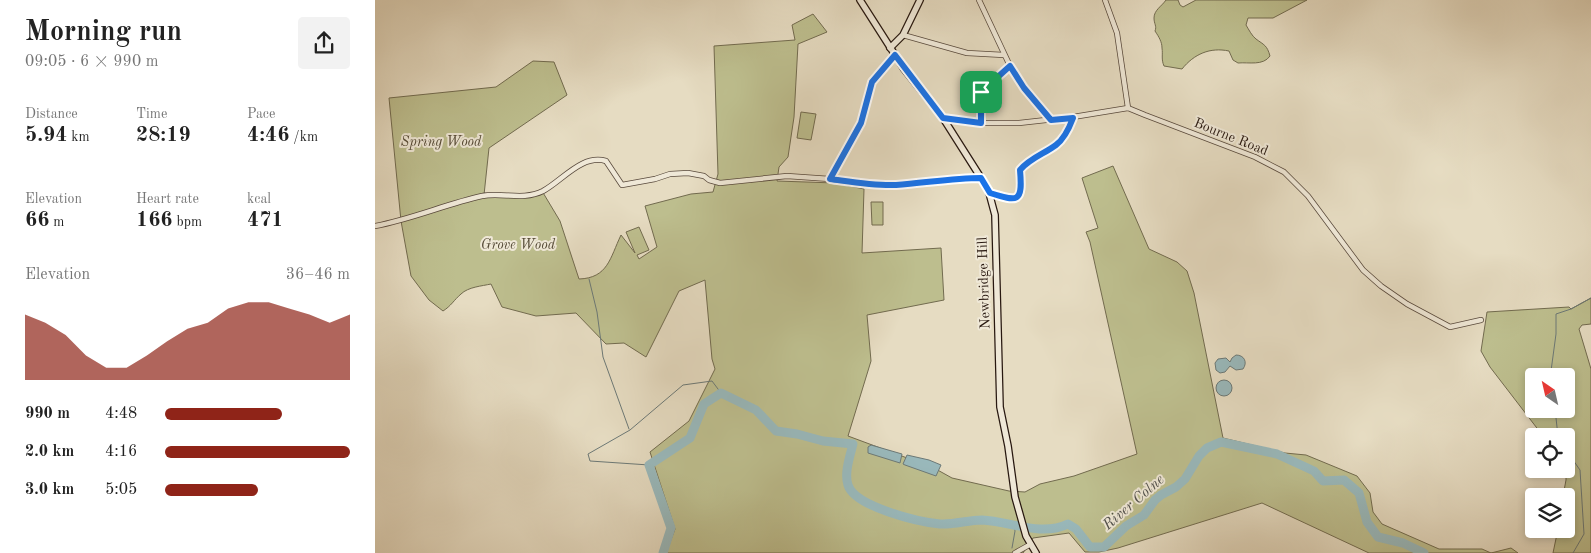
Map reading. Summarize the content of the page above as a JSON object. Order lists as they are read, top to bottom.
{
  "streets": {
    "street": ["Bourne Road", "Newbridge Hill"]
  },
  "water": ["River Colne"],
  "parks": ["Spring Wood", "Grove Wood"],
  "north": "top left",
  "page": {
    "heading": ["Morning run", "09:05 · 6 × 990 m"],
    "stats": [
      ["Distance", "5.94 km"],
      ["Time", "28:19"],
      ["Pace", "4:46 /km"],
      ["Elevation", "66 m"],
      ["Heart rate", "166 bpm"],
      ["kcal", "471"]
    ],
    "chart": ["Elevation", "36–46 m"],
    "list": [
      {
        "name": "990 m",
        "note": "4:48"
      },
      {
        "name": "2.0 km",
        "note": "4:16"
      },
      {
        "name": "3.0 km",
        "note": "5:05"
      }
    ]
  }
}
